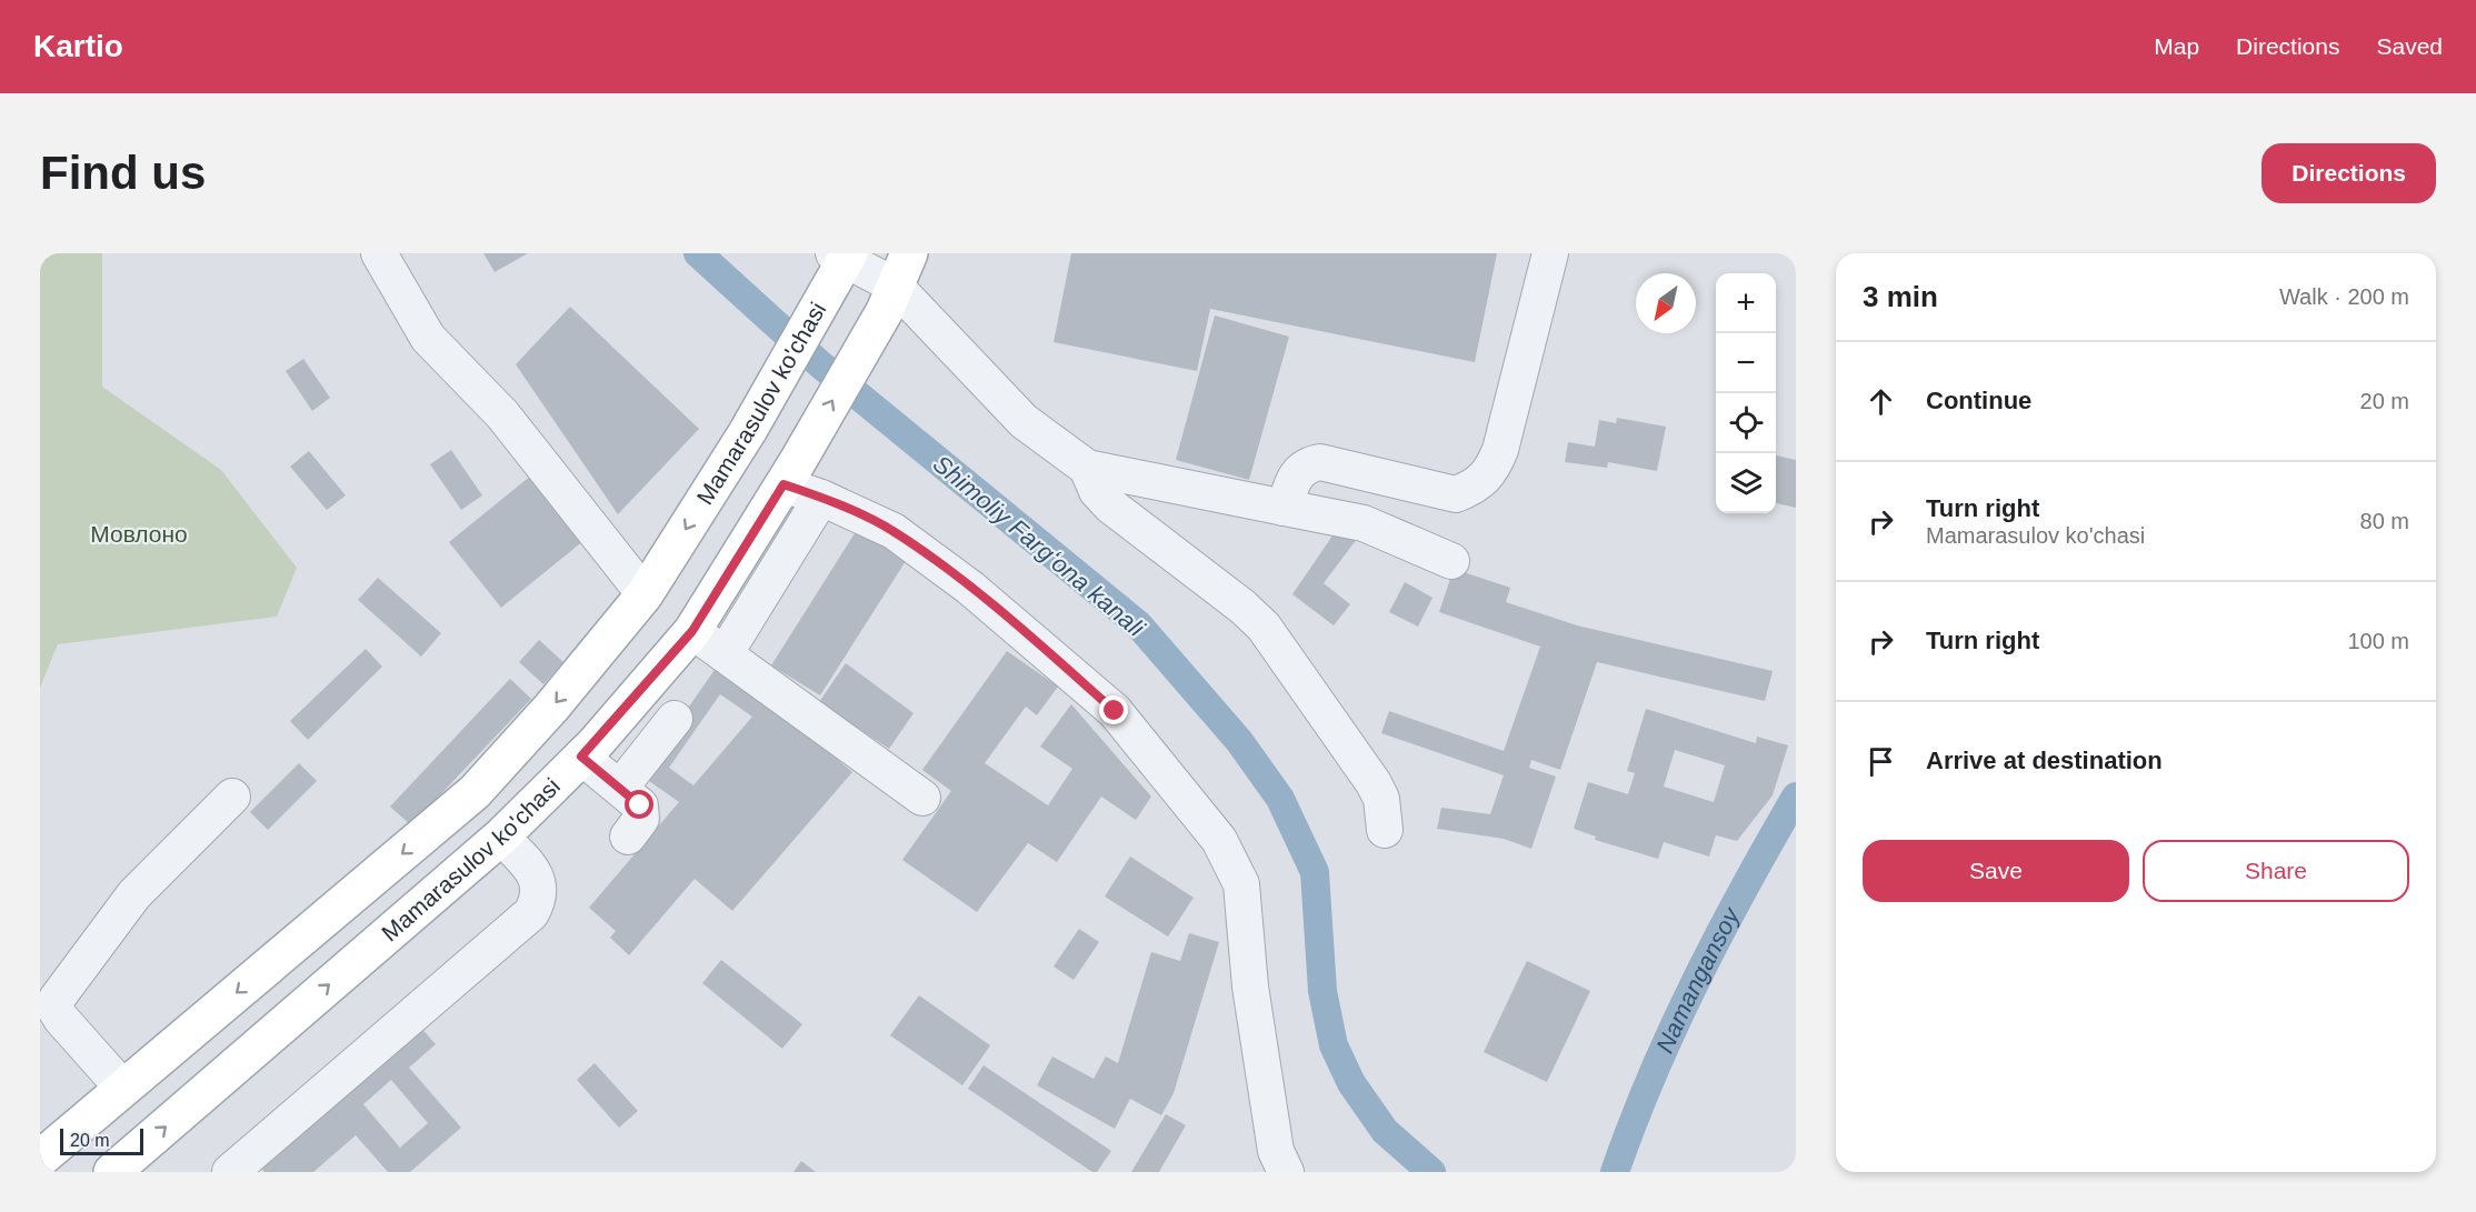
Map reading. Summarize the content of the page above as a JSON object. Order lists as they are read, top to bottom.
{
  "streets": {
    "main road": ["Mamarasulov ko'chasi"]
  },
  "water": ["Shimoliy Fargʻona kanali", "Namangansoy"],
  "parks": ["Мовлоно"],
  "scale_bar": "20 m",
  "north": "bottom left",
  "page": {
    "header": "Kartio",
    "nav": ["Map", "Directions", "Saved"],
    "buttons": [
      "Directions",
      ["Save", "Share"]
    ],
    "title": "Find us",
    "heading": ["3 min", "Walk · 200 m"],
    "map_buttons": ["+", "−"],
    "list": [
      ["Continue", "20 m"],
      ["Turn right", "Mamarasulov ko'chasi", "80 m"],
      ["Turn right", "100 m"],
      "Arrive at destination"
    ],
    "scale": "20 m"
  }
}
